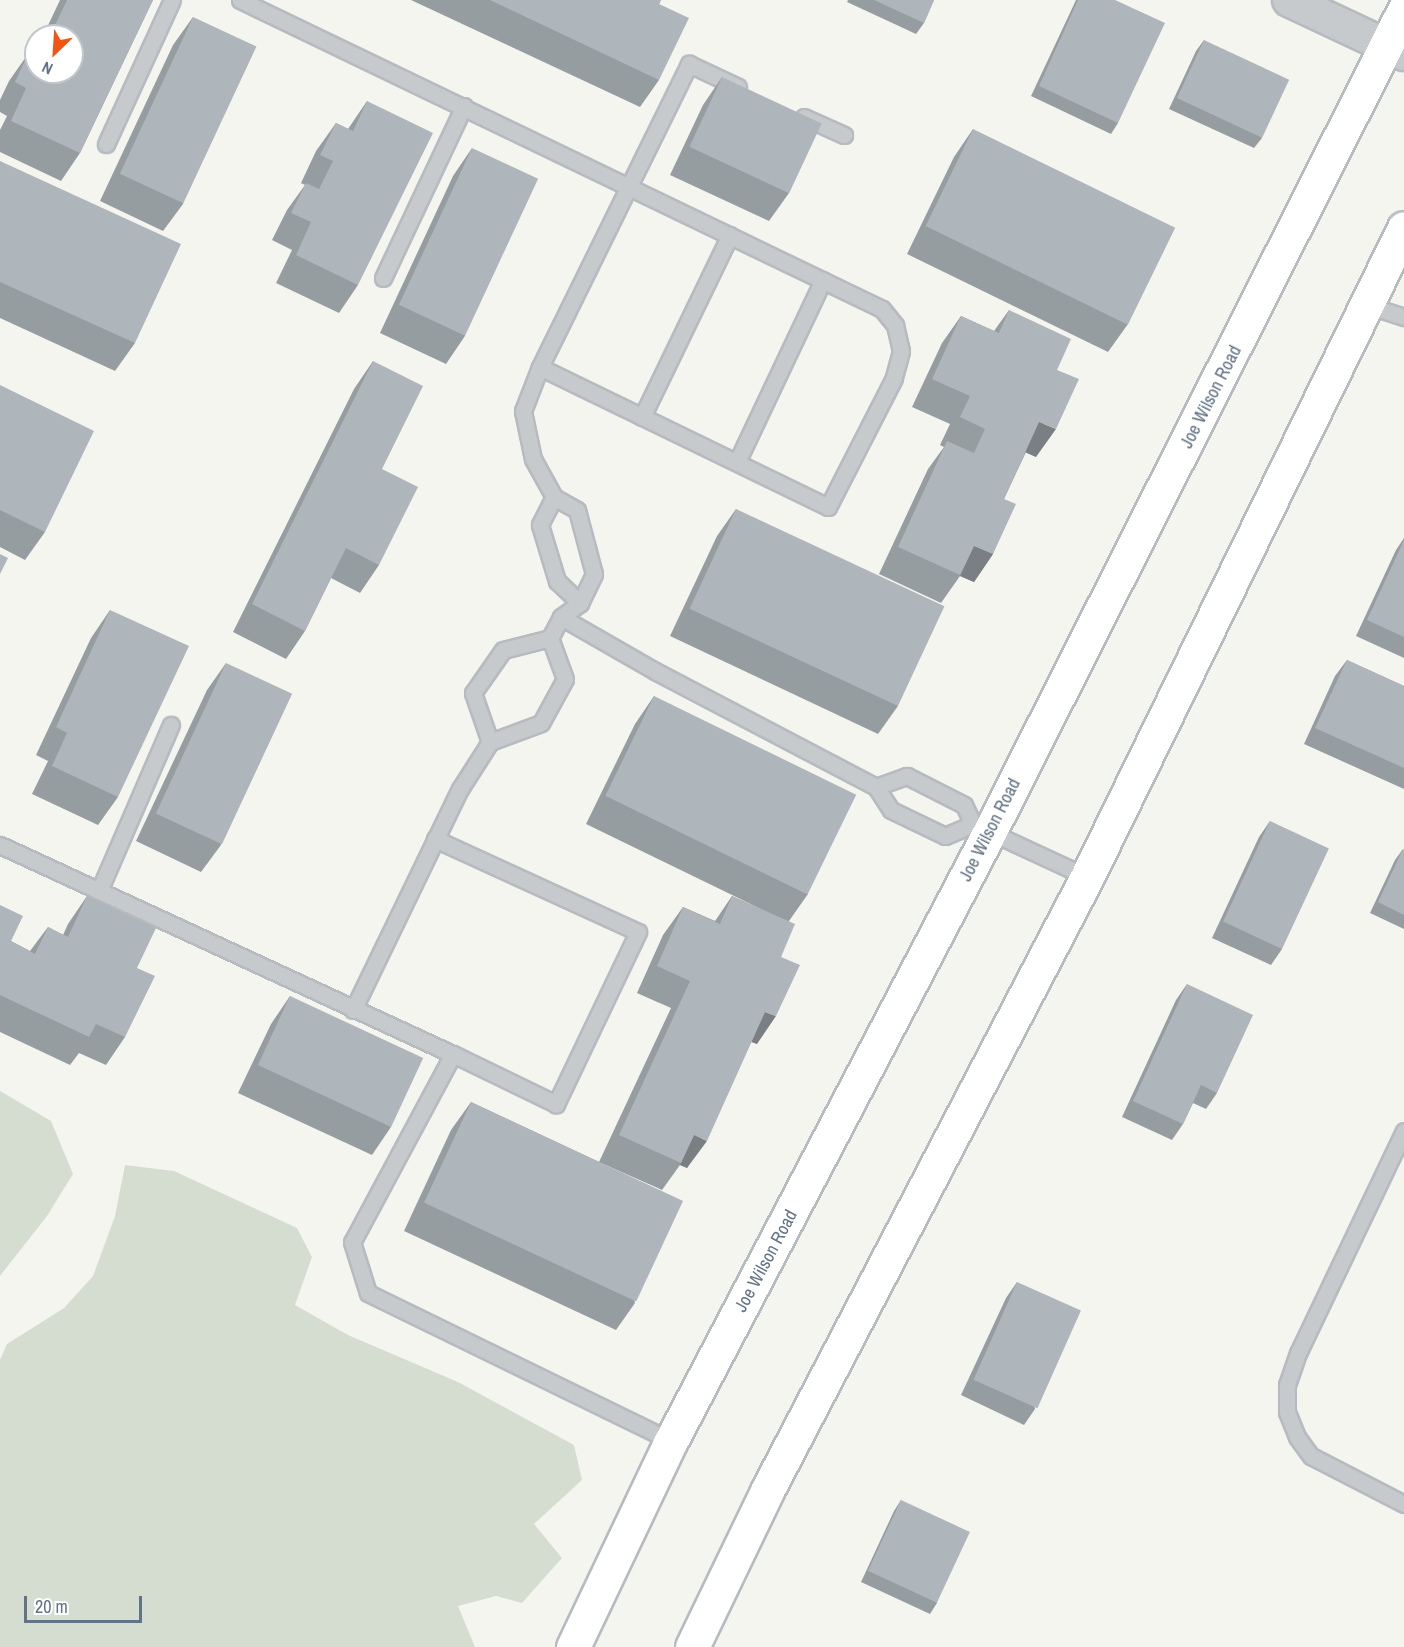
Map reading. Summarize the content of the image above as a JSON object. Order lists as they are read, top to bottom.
{
  "streets": {
    "main road": ["Joe Wilson Road"]
  },
  "scale_bar": "20 m",
  "north": "bottom left"
}
